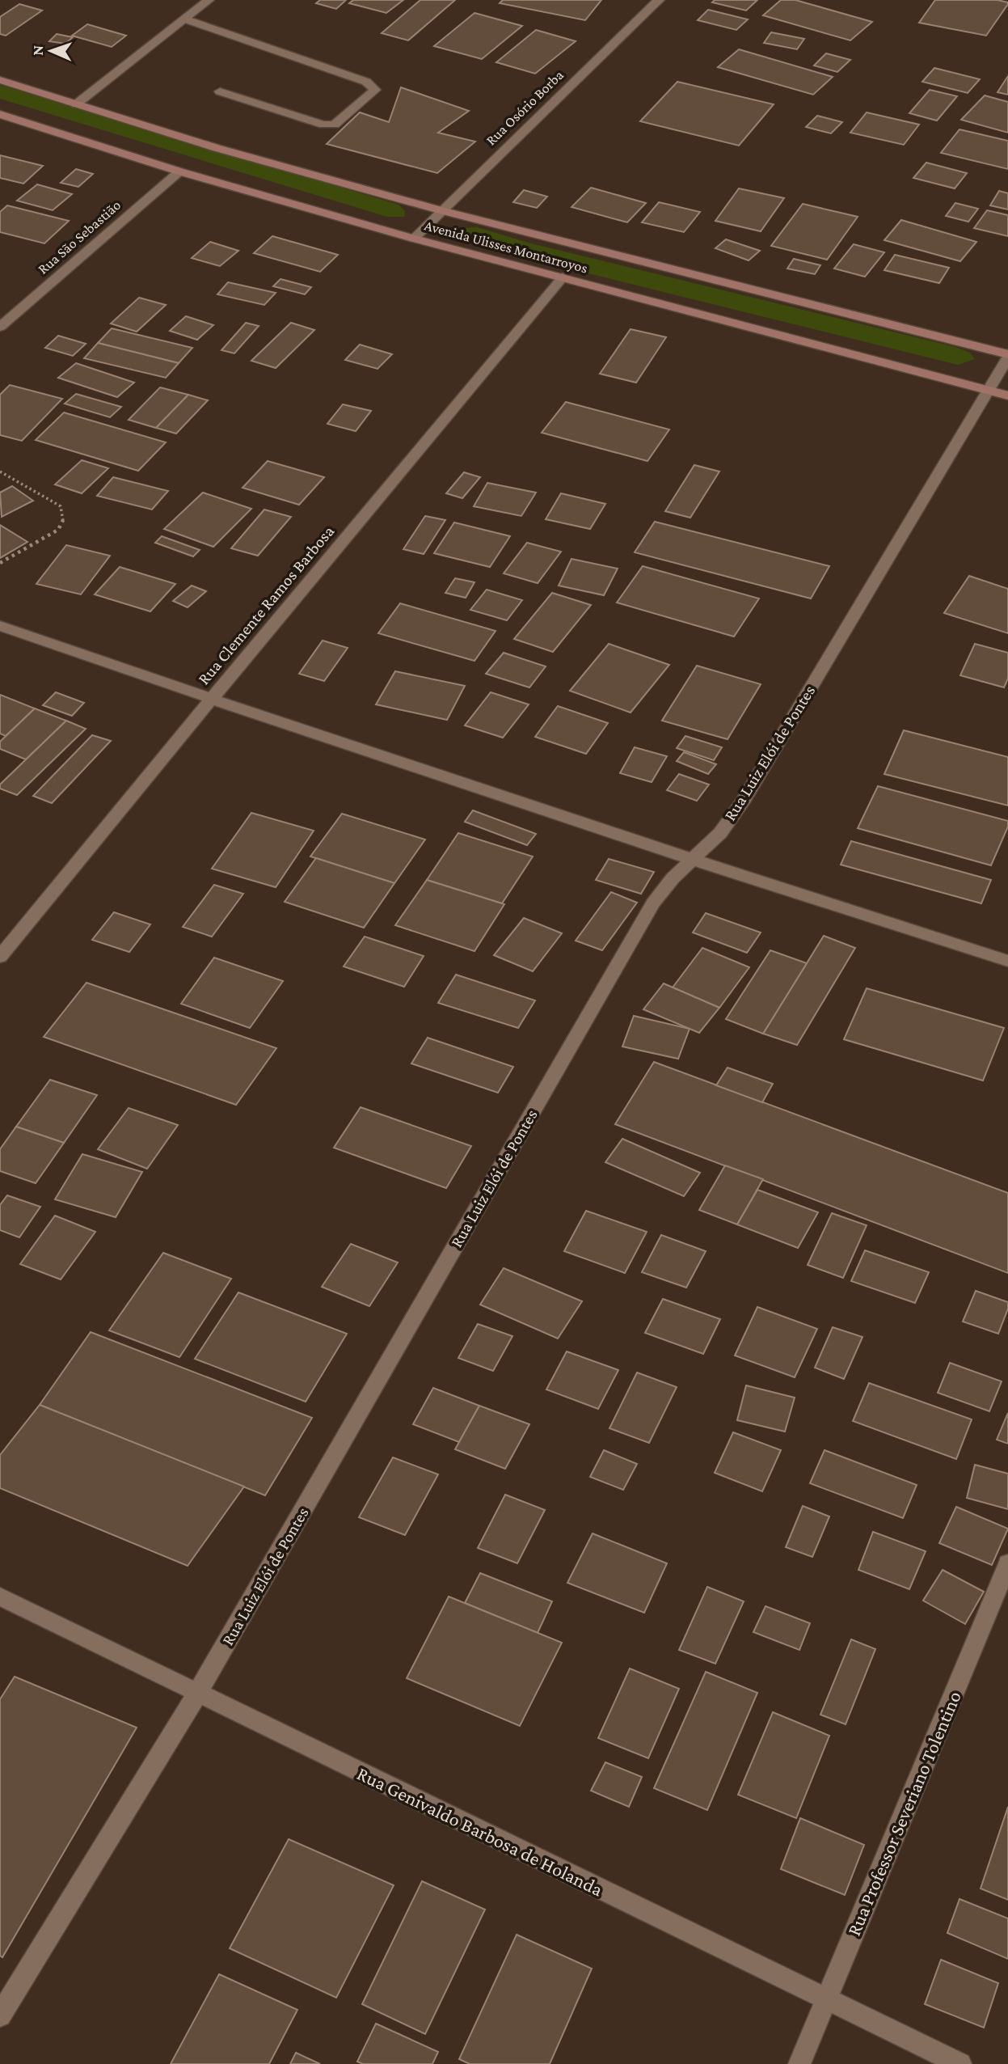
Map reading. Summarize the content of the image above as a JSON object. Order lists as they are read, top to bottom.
{
  "streets": {
    "main road": ["Avenida Ulisses Montarroyos"],
    "street": [
      "Rua Osório Borba",
      "Rua São Sebastião",
      "Rua Clemente Ramos Barbosa",
      "Rua Luiz Elói de Pontes",
      "Rua Professor Severiano Tolentino",
      "Rua Genivaldo Barbosa de Holanda"
    ]
  },
  "crossings": [
    ["Rua Osório Borba", "Avenida Ulisses Montarroyos"],
    ["Rua São Sebastião", "Avenida Ulisses Montarroyos"],
    ["Avenida Ulisses Montarroyos", "Rua Clemente Ramos Barbosa"],
    ["Avenida Ulisses Montarroyos", "Rua Luiz Elói de Pontes"],
    ["Rua Luiz Elói de Pontes", "Rua Genivaldo Barbosa de Holanda"],
    ["Rua Professor Severiano Tolentino", "Rua Genivaldo Barbosa de Holanda"]
  ],
  "north": "left"
}
